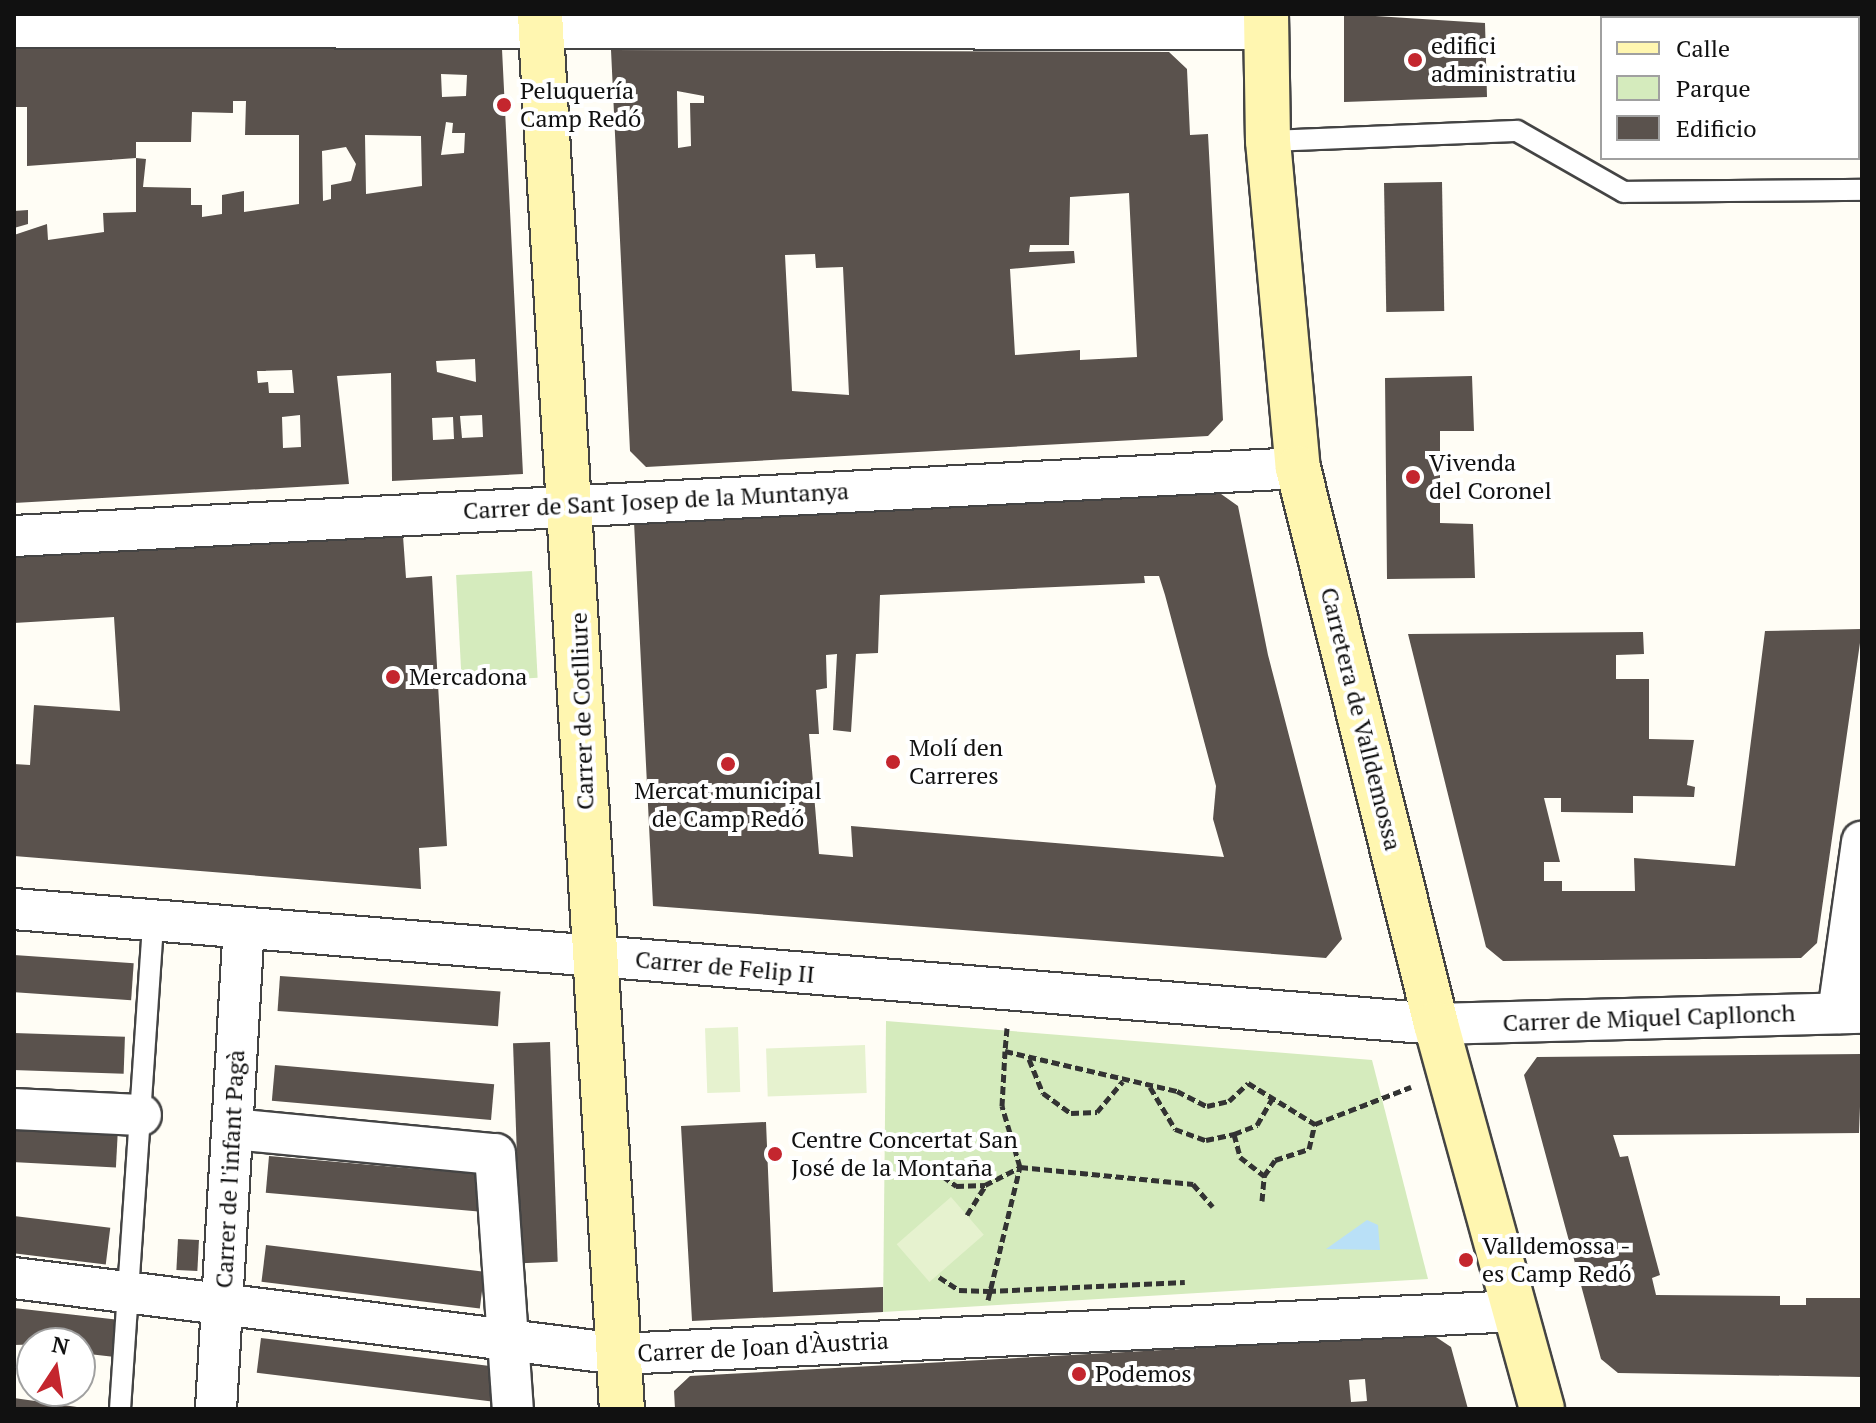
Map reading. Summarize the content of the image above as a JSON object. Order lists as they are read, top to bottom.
{
  "streets": {
    "main road": ["Carrer de Cotlliure", "Carretera de Valldemossa"],
    "street": [
      "Carrer de Sant Josep de la Muntanya",
      "Carrer de Felip II",
      "Carrer de Miquel Capllonch",
      "Carrer de l'infant Pagà",
      "Carrer de Joan d'Àustria"
    ]
  },
  "crossings": [
    ["Carrer de Sant Josep de la Muntanya", "Carrer de Cotlliure"],
    ["Carrer de Sant Josep de la Muntanya", "Carretera de Valldemossa"],
    ["Carrer de Cotlliure", "Carrer de Felip II"],
    ["Carrer de Cotlliure", "Carrer de Joan d'Àustria"],
    ["Carretera de Valldemossa", "Carrer de Felip II"],
    ["Carretera de Valldemossa", "Carrer de Miquel Capllonch"],
    ["Carretera de Valldemossa", "Carrer de Joan d'Àustria"],
    ["Carrer de Felip II", "Carrer de Miquel Capllonch"],
    ["Carrer de Felip II", "Carrer de l'infant Pagà"],
    ["Carrer de l'infant Pagà", "Carrer de Joan d'Àustria"]
  ],
  "places": [
    "edifici administratiu",
    "Peluquería Camp Redó",
    "Vivenda del Coronel",
    "Mercadona",
    "Molí den Carreres",
    "Mercat municipal de Camp Redó",
    "Centre Concertat San José de la Montaña",
    "Valldemossa - es Camp Redó",
    "Podemos"
  ],
  "legend": ["Calle", "Parque", "Edificio"],
  "north": "top"
}
